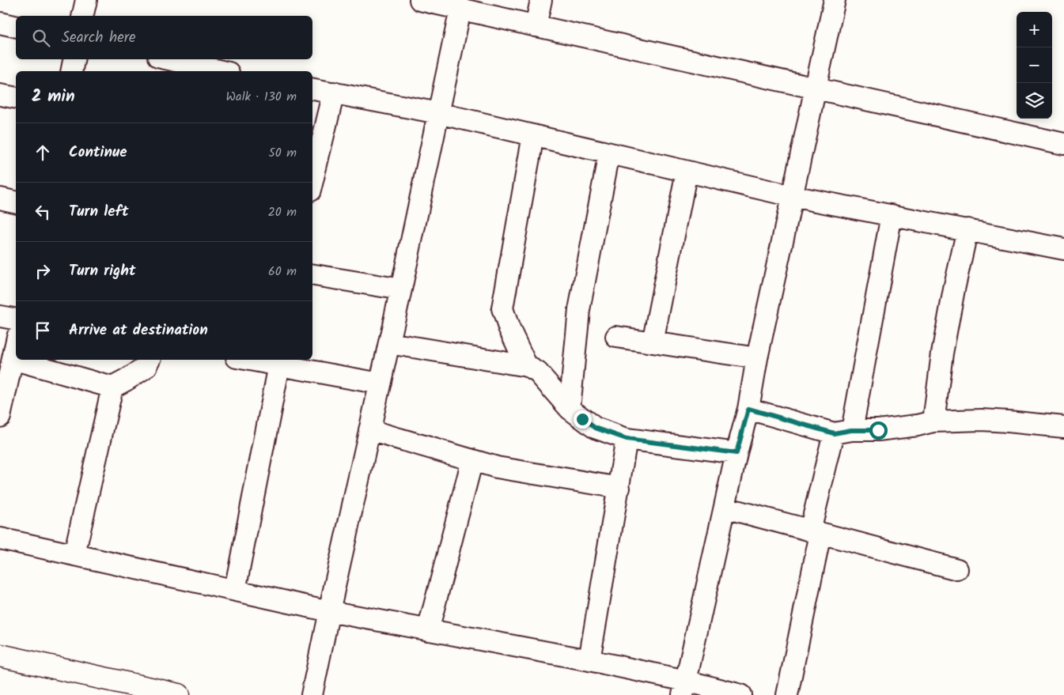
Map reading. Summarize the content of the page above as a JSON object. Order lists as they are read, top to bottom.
{
  "page": {
    "map_buttons": ["+", "−"],
    "search": "Search here",
    "heading": ["2 min", "Walk · 130 m"],
    "list": [
      ["Continue", "50 m"],
      ["Turn left", "20 m"],
      ["Turn right", "60 m"],
      "Arrive at destination"
    ]
  }
}
